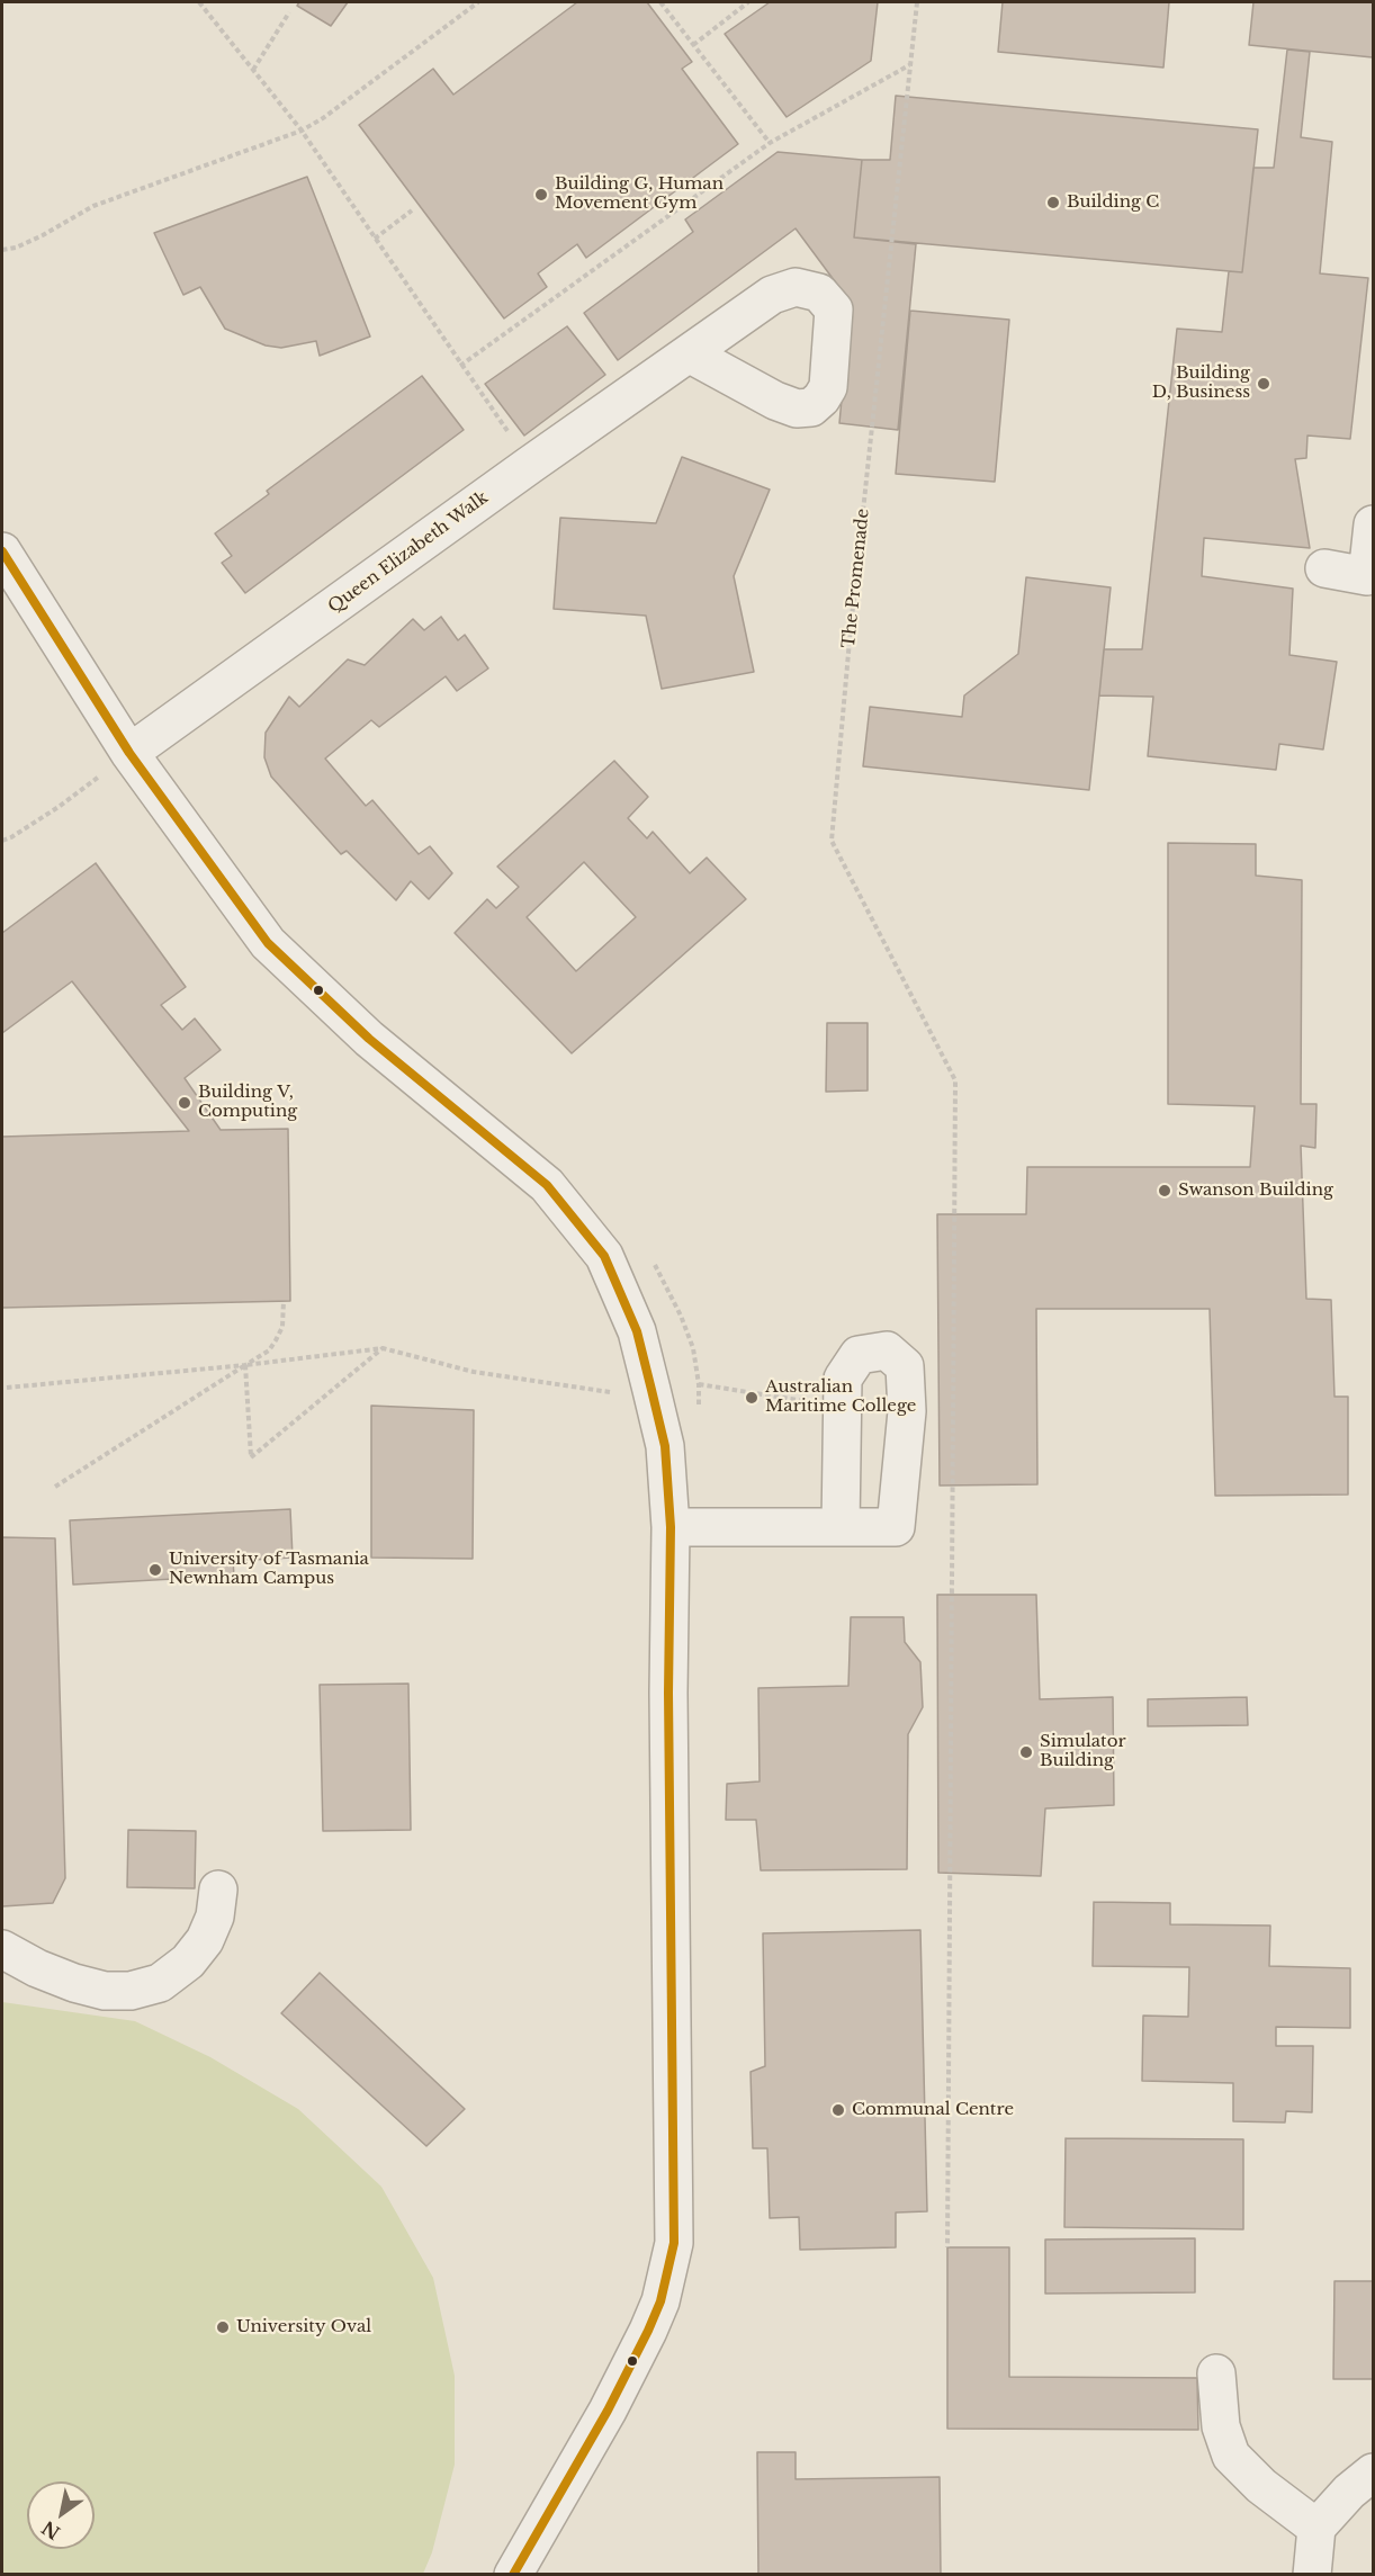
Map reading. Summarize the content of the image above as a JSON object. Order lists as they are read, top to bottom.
{
  "streets": {
    "street": ["Queen Elizabeth Walk"],
    "path": ["The Promenade"]
  },
  "places": [
    "Building G, Human Movement Gym",
    "Building C",
    "Building D, Business",
    "Building V, Computing",
    "Swanson Building",
    "Australian Maritime College",
    "University of Tasmania Newnham Campus",
    "Simulator Building",
    "Communal Centre",
    "University Oval"
  ],
  "north": "bottom left"
}
